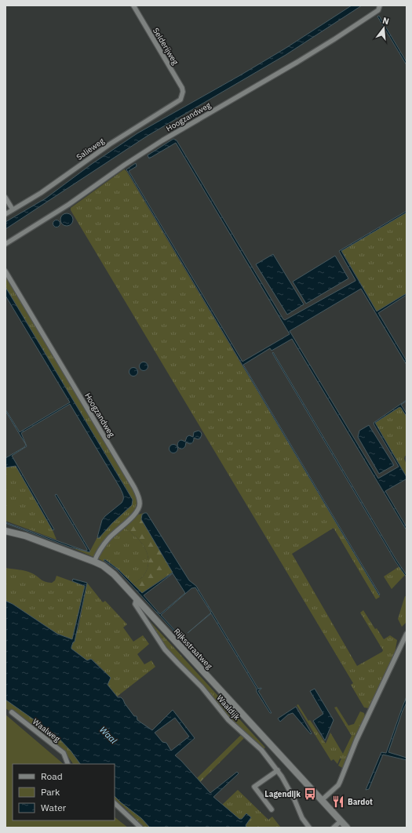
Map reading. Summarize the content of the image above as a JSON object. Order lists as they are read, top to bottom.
{
  "streets": {
    "street": [
      "Selderijweg",
      "Hoogzandweg",
      "Salieweg",
      "Rijksstraatweg",
      "Waaldijk",
      "Waalweg"
    ]
  },
  "crossings": [
    ["Selderijweg", "Salieweg"],
    ["Hoogzandweg", "Rijksstraatweg"],
    ["Rijksstraatweg", "Waaldijk"]
  ],
  "water": ["Waal"],
  "places": {
    "bus stop": ["Lagendijk"],
    "restaurant": ["Bardot"]
  },
  "legend": ["Road", "Park", "Water"],
  "north": "top"
}
